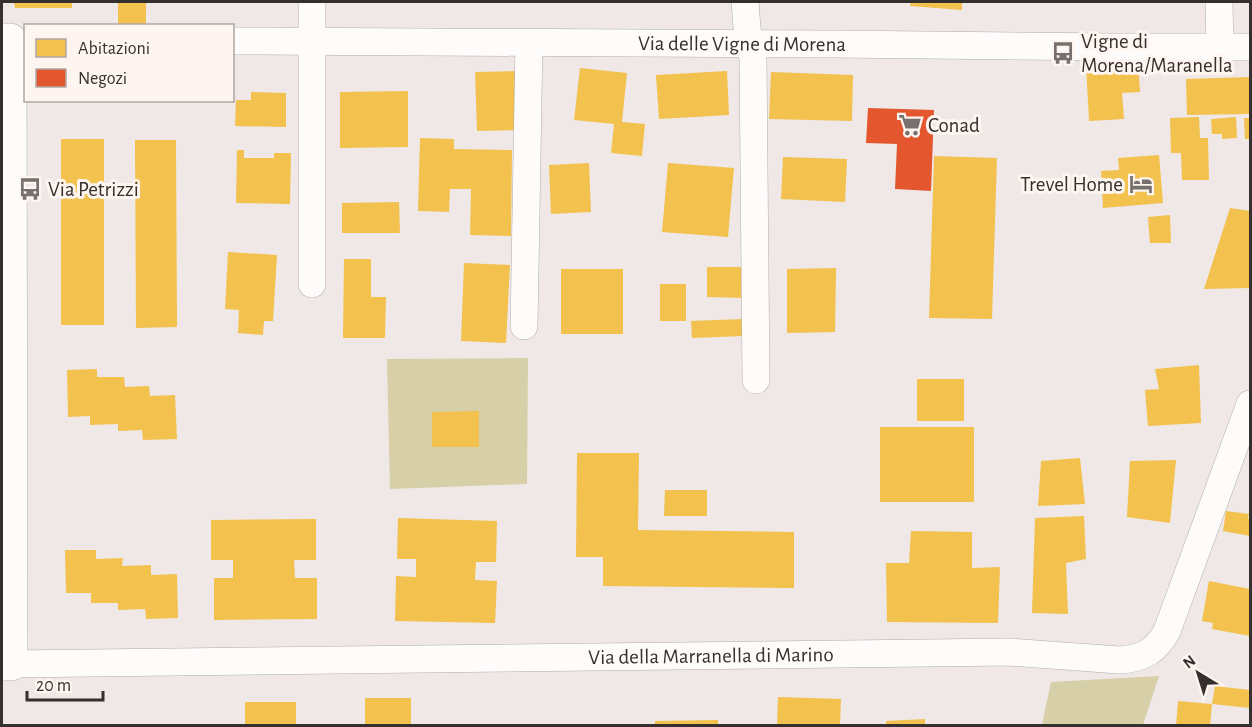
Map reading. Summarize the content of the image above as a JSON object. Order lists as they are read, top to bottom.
{
  "streets": {
    "street": ["Via delle Vigne di Morena", "Via della Marranella di Marino"]
  },
  "places": {
    "bus stop": ["Vigne di Morena/Maranella", "Via Petrizzi"],
    "supermarket": ["Conad"],
    "hotel": ["Trevel Home"]
  },
  "legend": ["Abitazioni", "Negozi"],
  "scale_bar": "20 m",
  "north": "top left"
}
